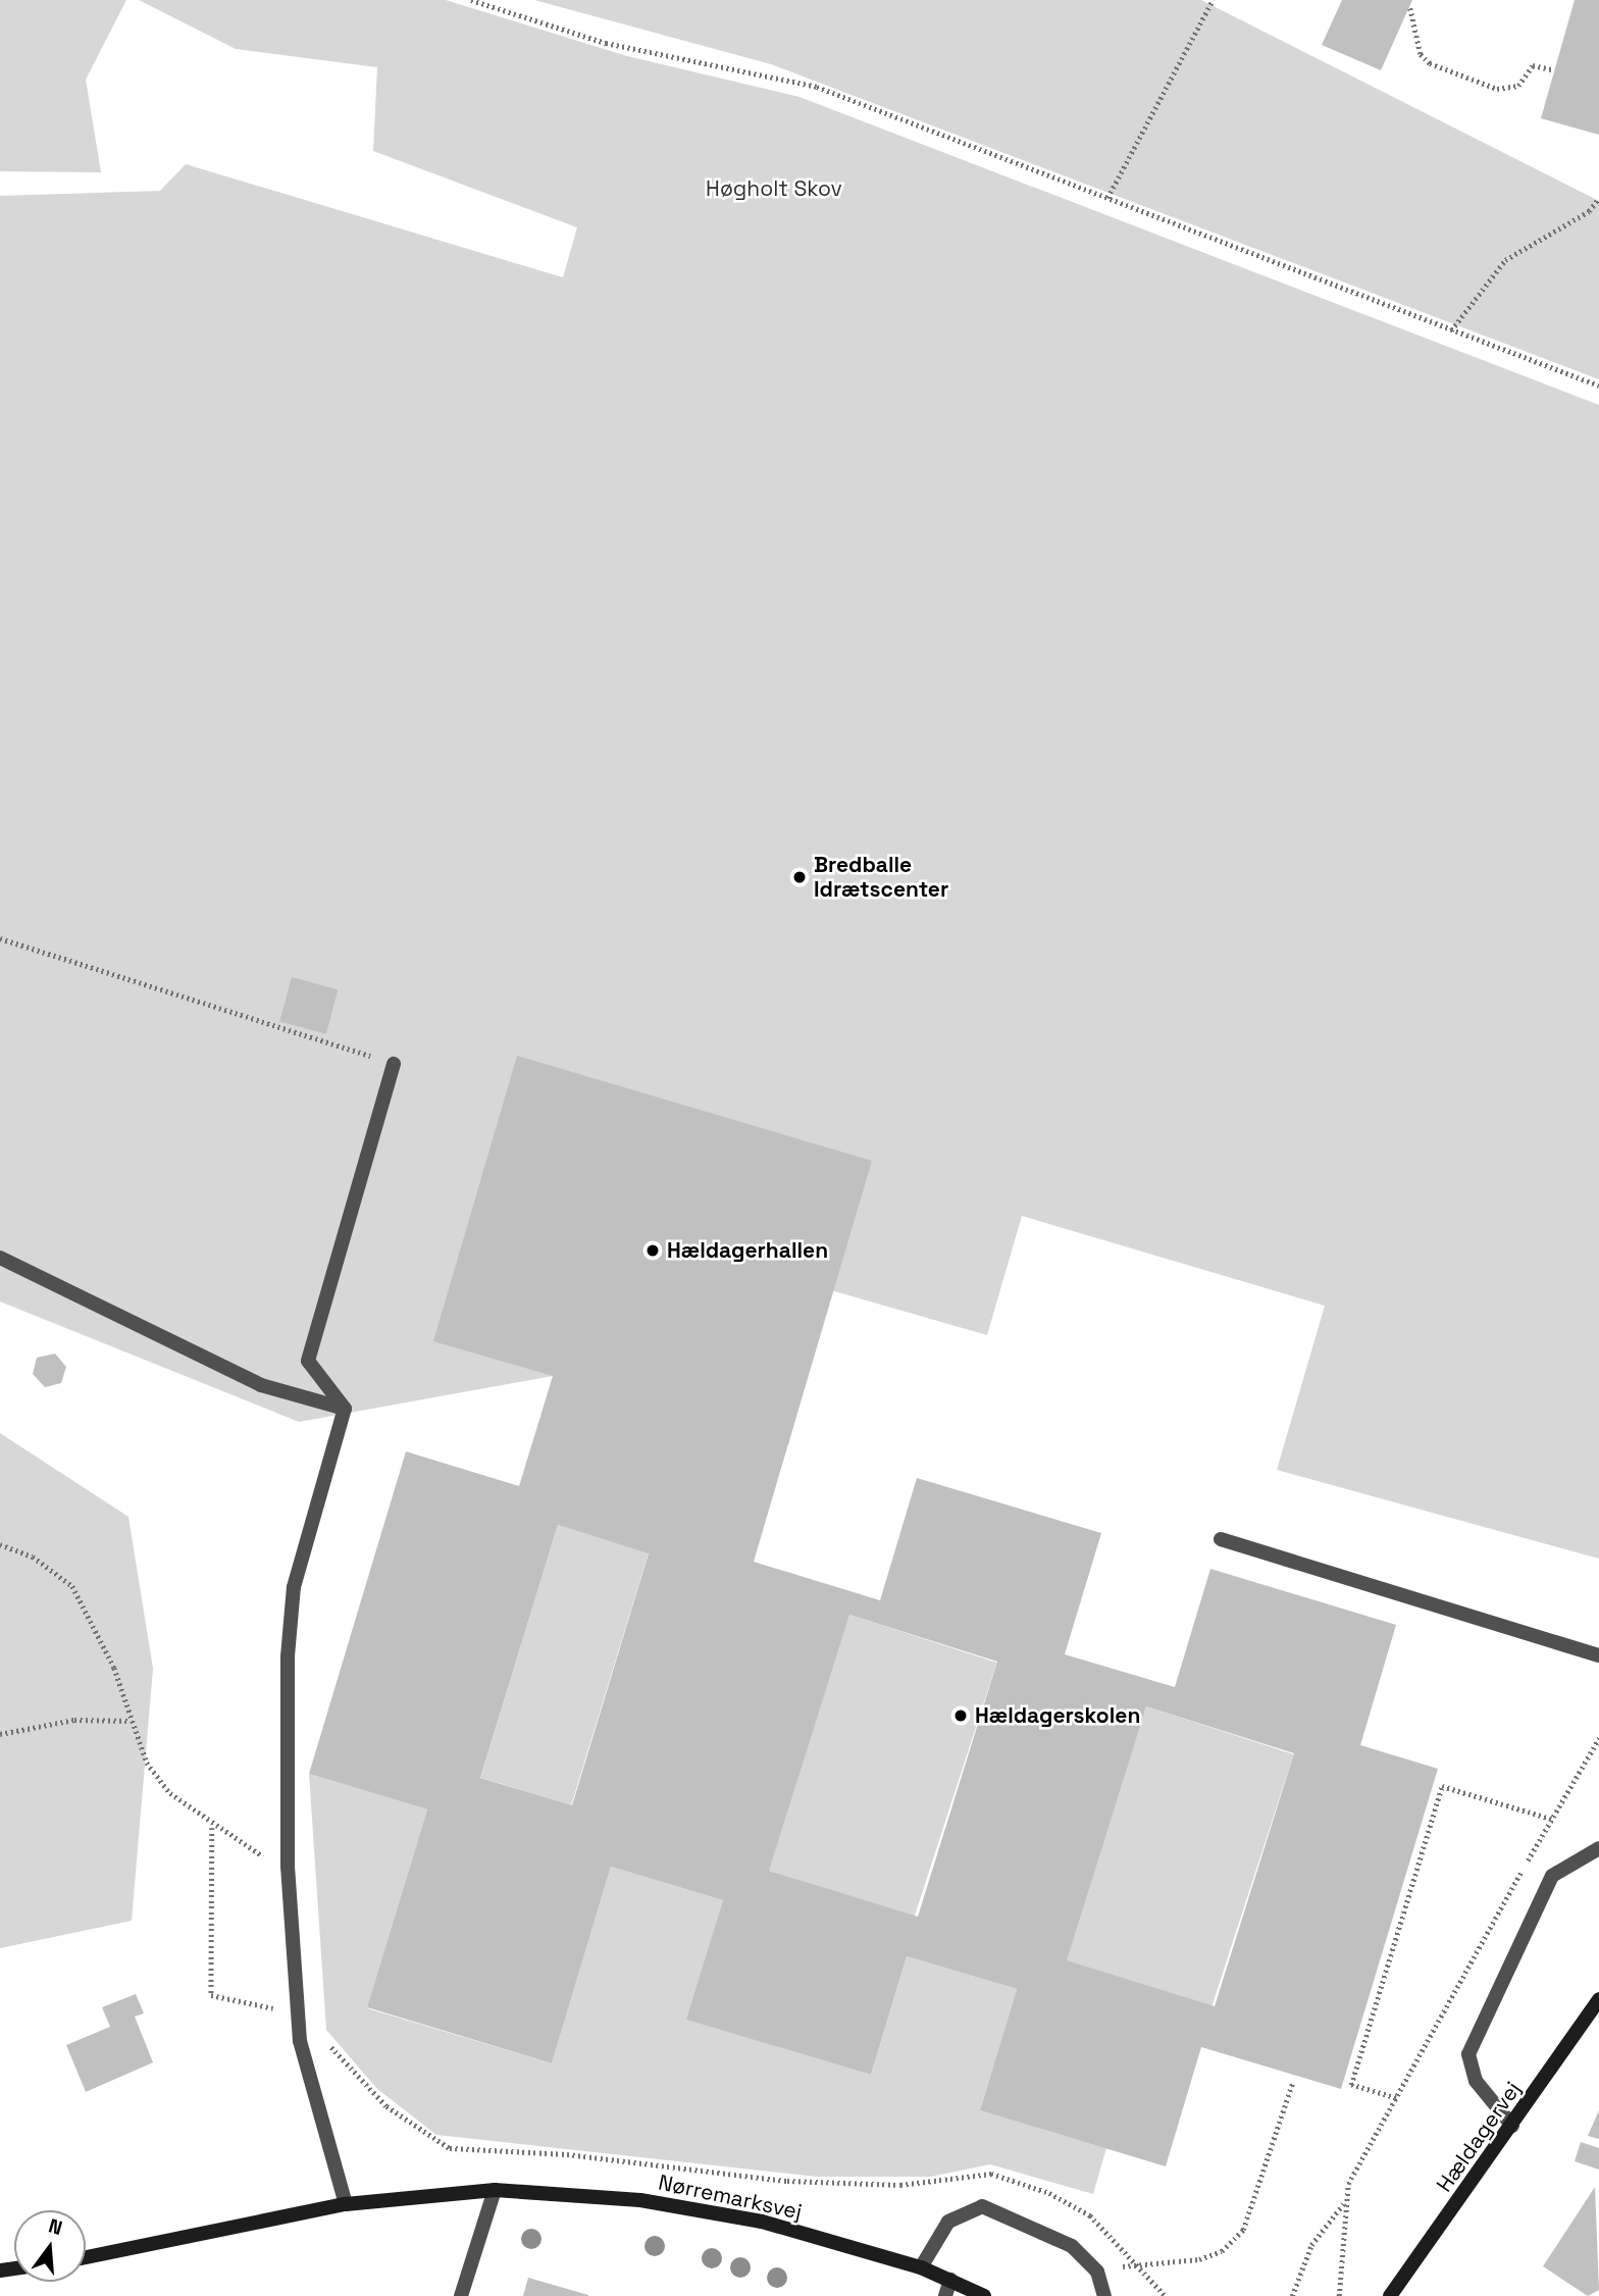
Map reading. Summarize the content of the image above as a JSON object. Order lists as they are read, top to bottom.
{
  "streets": {
    "street": ["Hældagervej", "Nørremarksvej"]
  },
  "parks": ["Høgholt Skov"],
  "places": ["Bredballe Idrætscenter", "Hældagerhallen", "Hældagerskolen"],
  "north": "top"
}
